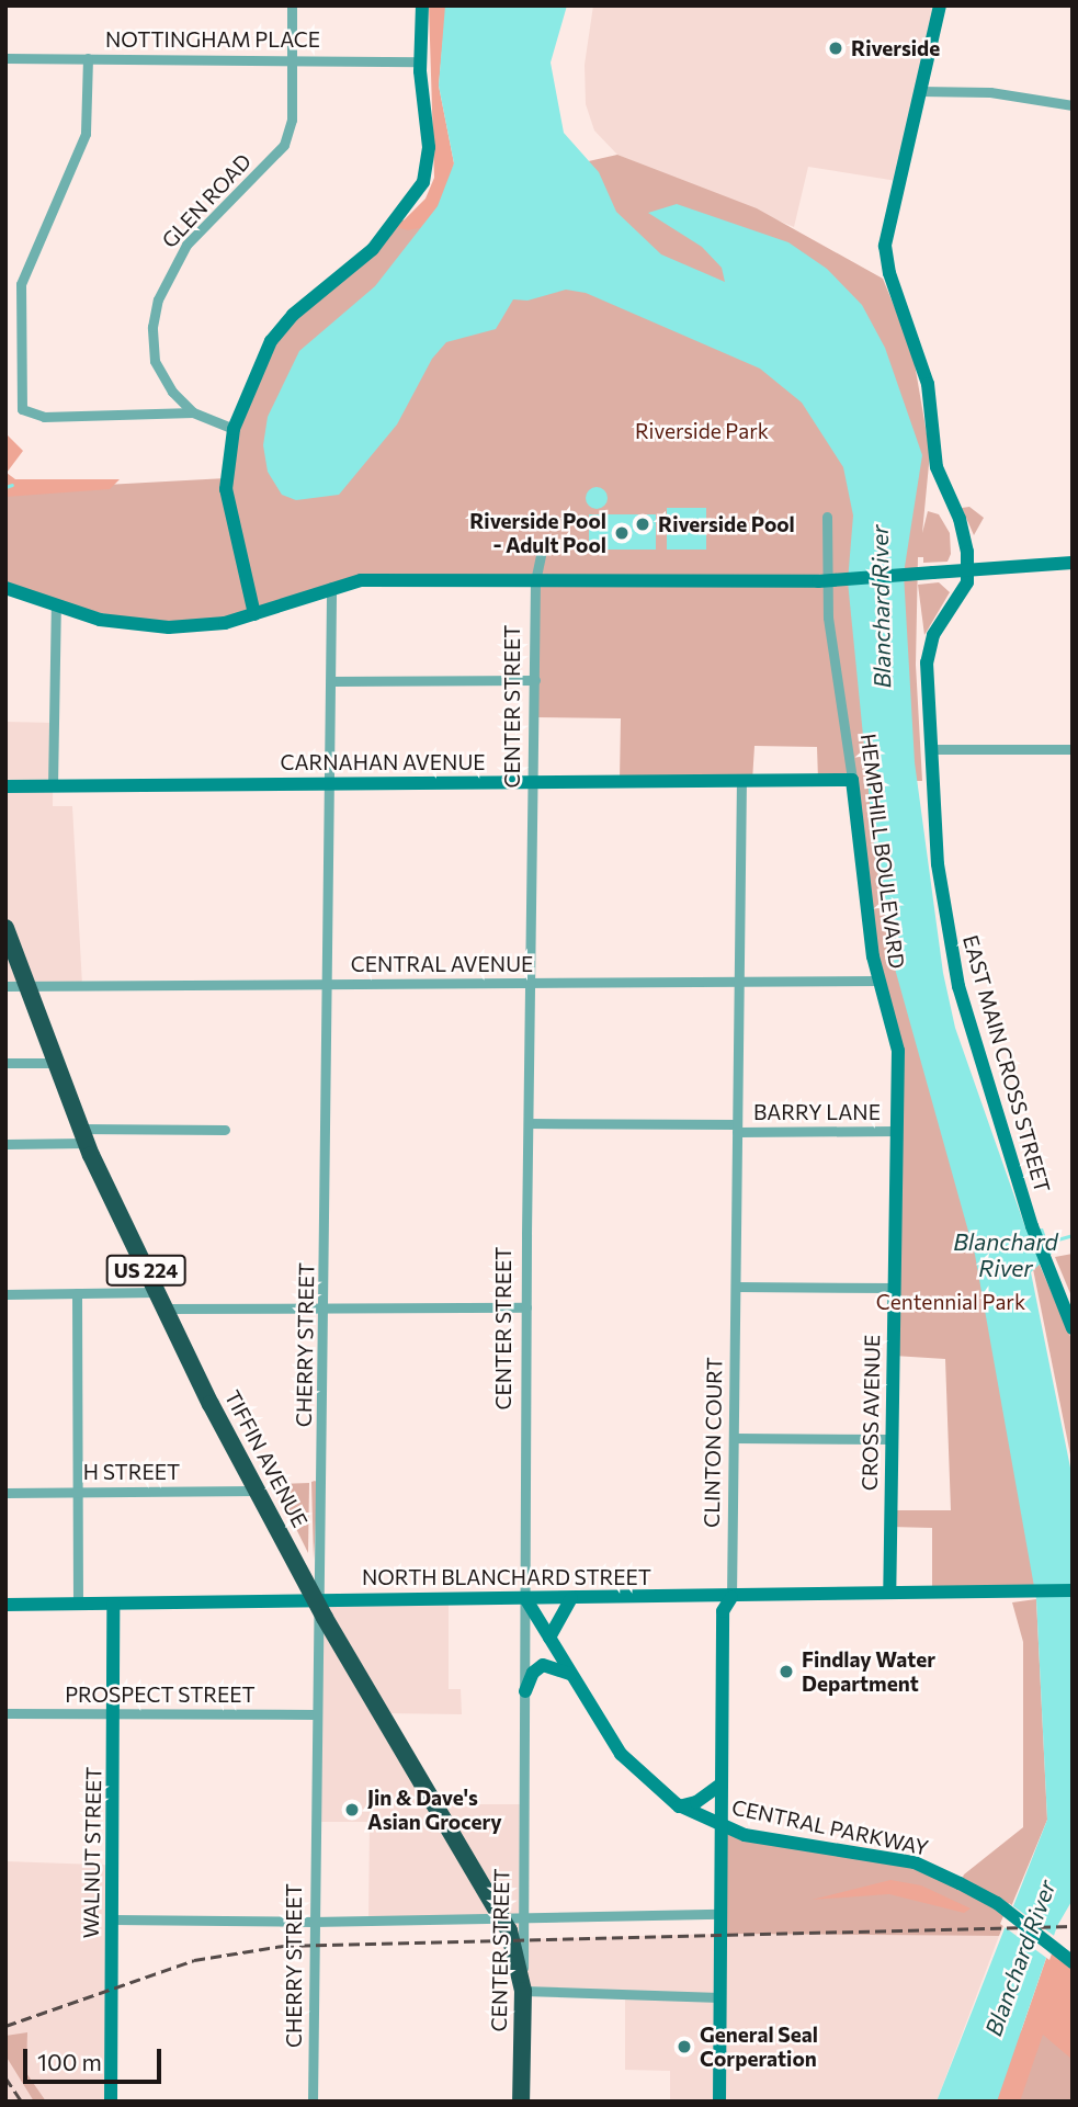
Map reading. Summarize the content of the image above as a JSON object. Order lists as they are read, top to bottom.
{
  "streets": {
    "highway": ["CENTER STREET", "US 224", "TIFFIN AVENUE"],
    "main road": [
      "CARNAHAN AVENUE",
      "HEMPHILL BOULEVARD",
      "EAST MAIN CROSS STREET",
      "CROSS AVENUE",
      "CLINTON COURT",
      "NORTH BLANCHARD STREET",
      "CENTRAL PARKWAY",
      "WALNUT STREET"
    ],
    "street": [
      "NOTTINGHAM PLACE",
      "GLEN ROAD",
      "CENTRAL AVENUE",
      "BARRY LANE",
      "CHERRY STREET",
      "H STREET",
      "PROSPECT STREET"
    ]
  },
  "crossings": [
    ["NOTTINGHAM PLACE", "GLEN ROAD"],
    ["CENTER STREET", "CARNAHAN AVENUE"],
    ["CENTER STREET", "CENTRAL AVENUE"],
    ["CENTER STREET", "BARRY LANE"],
    ["CENTER STREET", "TIFFIN AVENUE"],
    ["CENTER STREET", "NORTH BLANCHARD STREET"],
    ["CENTER STREET", "CENTRAL PARKWAY"],
    ["CARNAHAN AVENUE", "HEMPHILL BOULEVARD"],
    ["CARNAHAN AVENUE", "CHERRY STREET"],
    ["CARNAHAN AVENUE", "CLINTON COURT"],
    ["HEMPHILL BOULEVARD", "CENTRAL AVENUE"],
    ["HEMPHILL BOULEVARD", "CROSS AVENUE"],
    ["CENTRAL AVENUE", "CHERRY STREET"],
    ["CENTRAL AVENUE", "CLINTON COURT"],
    ["CENTRAL AVENUE", "TIFFIN AVENUE"],
    ["BARRY LANE", "CROSS AVENUE"],
    ["BARRY LANE", "CLINTON COURT"],
    ["CHERRY STREET", "TIFFIN AVENUE"],
    ["CHERRY STREET", "NORTH BLANCHARD STREET"],
    ["CHERRY STREET", "PROSPECT STREET"],
    ["CROSS AVENUE", "NORTH BLANCHARD STREET"],
    ["CLINTON COURT", "NORTH BLANCHARD STREET"],
    ["CLINTON COURT", "CENTRAL PARKWAY"],
    ["TIFFIN AVENUE", "H STREET"],
    ["TIFFIN AVENUE", "NORTH BLANCHARD STREET"],
    ["NORTH BLANCHARD STREET", "CENTRAL PARKWAY"],
    ["NORTH BLANCHARD STREET", "WALNUT STREET"],
    ["PROSPECT STREET", "WALNUT STREET"]
  ],
  "water": ["Blanchard River"],
  "parks": ["Riverside Park", "Centennial Park"],
  "places": [
    "Riverside",
    "Riverside Pool",
    "Riverside Pool - Adult Pool",
    "Findlay Water Department",
    "Jin & Dave's Asian Grocery",
    "General Seal Corperation"
  ],
  "scale_bar": "100 m"
}
